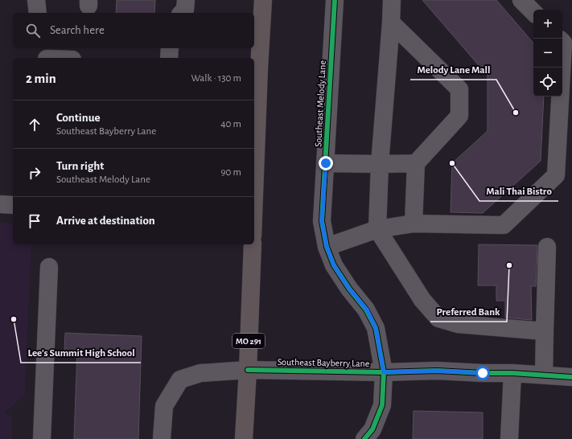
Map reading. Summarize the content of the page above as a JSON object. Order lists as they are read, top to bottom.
{
  "streets": {
    "main road": ["MO 291"],
    "street": ["Southeast Melody Lane", "Southeast Bayberry Lane"]
  },
  "crossings": [
    ["Southeast Melody Lane", "Southeast Bayberry Lane"],
    ["MO 291", "Southeast Bayberry Lane"]
  ],
  "places": [
    "Melody Lane Mall",
    "Mali Thai Bistro",
    "Preferred Bank",
    "Lee's Summit High School"
  ],
  "page": {
    "map_buttons": ["+", "−"],
    "search": "Search here",
    "heading": ["2 min", "Walk · 130 m"],
    "list": [
      ["Continue", "Southeast Bayberry Lane", "40 m"],
      ["Turn right", "Southeast Melody Lane", "90 m"],
      "Arrive at destination"
    ]
  }
}
